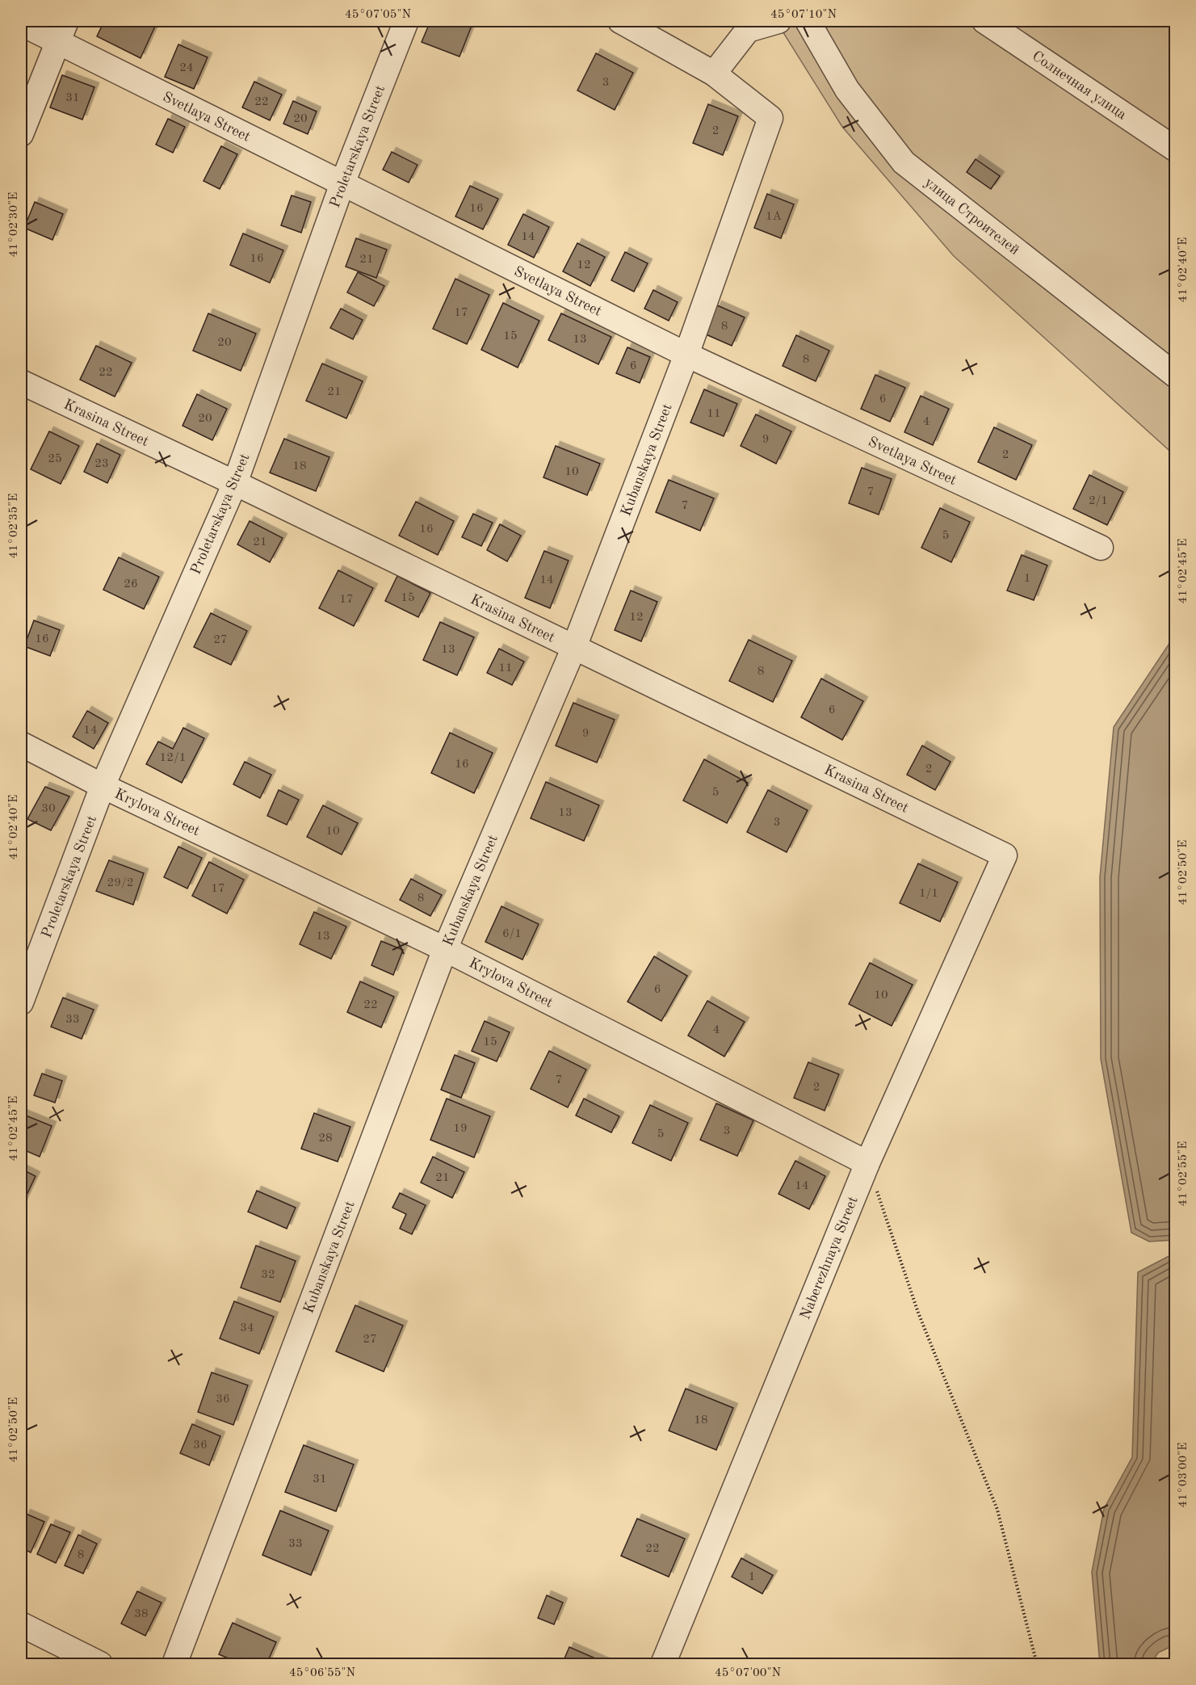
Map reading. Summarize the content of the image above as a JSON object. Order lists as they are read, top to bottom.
{
  "streets": {
    "street": [
      "Солнечная улица",
      "Svetlaya Street",
      "Proletarskaya Street",
      "улица Строителей",
      "Krasina Street",
      "Kubanskaya Street",
      "Krylova Street",
      "Naberezhnaya Street"
    ]
  },
  "crossings": [
    ["Svetlaya Street", "Proletarskaya Street"],
    ["Svetlaya Street", "Kubanskaya Street"],
    ["Proletarskaya Street", "Krasina Street"],
    ["Proletarskaya Street", "Krylova Street"],
    ["Krasina Street", "Kubanskaya Street"],
    ["Krasina Street", "Naberezhnaya Street"],
    ["Kubanskaya Street", "Krylova Street"],
    ["Krylova Street", "Naberezhnaya Street"]
  ],
  "house_numbers": [
    "24",
    "3",
    "31",
    "22",
    "20",
    "2",
    "16",
    "1А",
    "14",
    "16",
    "21",
    "12",
    "17",
    "8",
    "15",
    "13",
    "20",
    "8",
    "6",
    "22",
    "21",
    "6",
    "11",
    "20",
    "4",
    "9",
    "2",
    "25",
    "23",
    "18",
    "10",
    "7",
    "2/1",
    "7",
    "16",
    "5",
    "21",
    "1",
    "14",
    "26",
    "15",
    "17",
    "12",
    "16",
    "27",
    "13",
    "11",
    "8",
    "6",
    "14",
    "9",
    "12/1",
    "16",
    "2",
    "5",
    "30",
    "13",
    "3",
    "10",
    "29/2",
    "17",
    "1/1",
    "8",
    "6/1",
    "13",
    "6",
    "10",
    "22",
    "33",
    "4",
    "15",
    "7",
    "2",
    "19",
    "3",
    "5",
    "28",
    "21",
    "14",
    "32",
    "34",
    "27",
    "36",
    "18",
    "36",
    "31",
    "33",
    "22",
    "8",
    "1",
    "38"
  ],
  "coordinates": [
    "45°07'05\"N",
    "45°07'10\"N",
    "41°02'30\"E",
    "41°02'40\"E",
    "41°02'35\"E",
    "41°02'45\"E",
    "41°02'50\"E",
    "41°02'55\"E",
    "41°03'00\"E",
    "45°06'55\"N",
    "45°07'00\"N"
  ]
}
